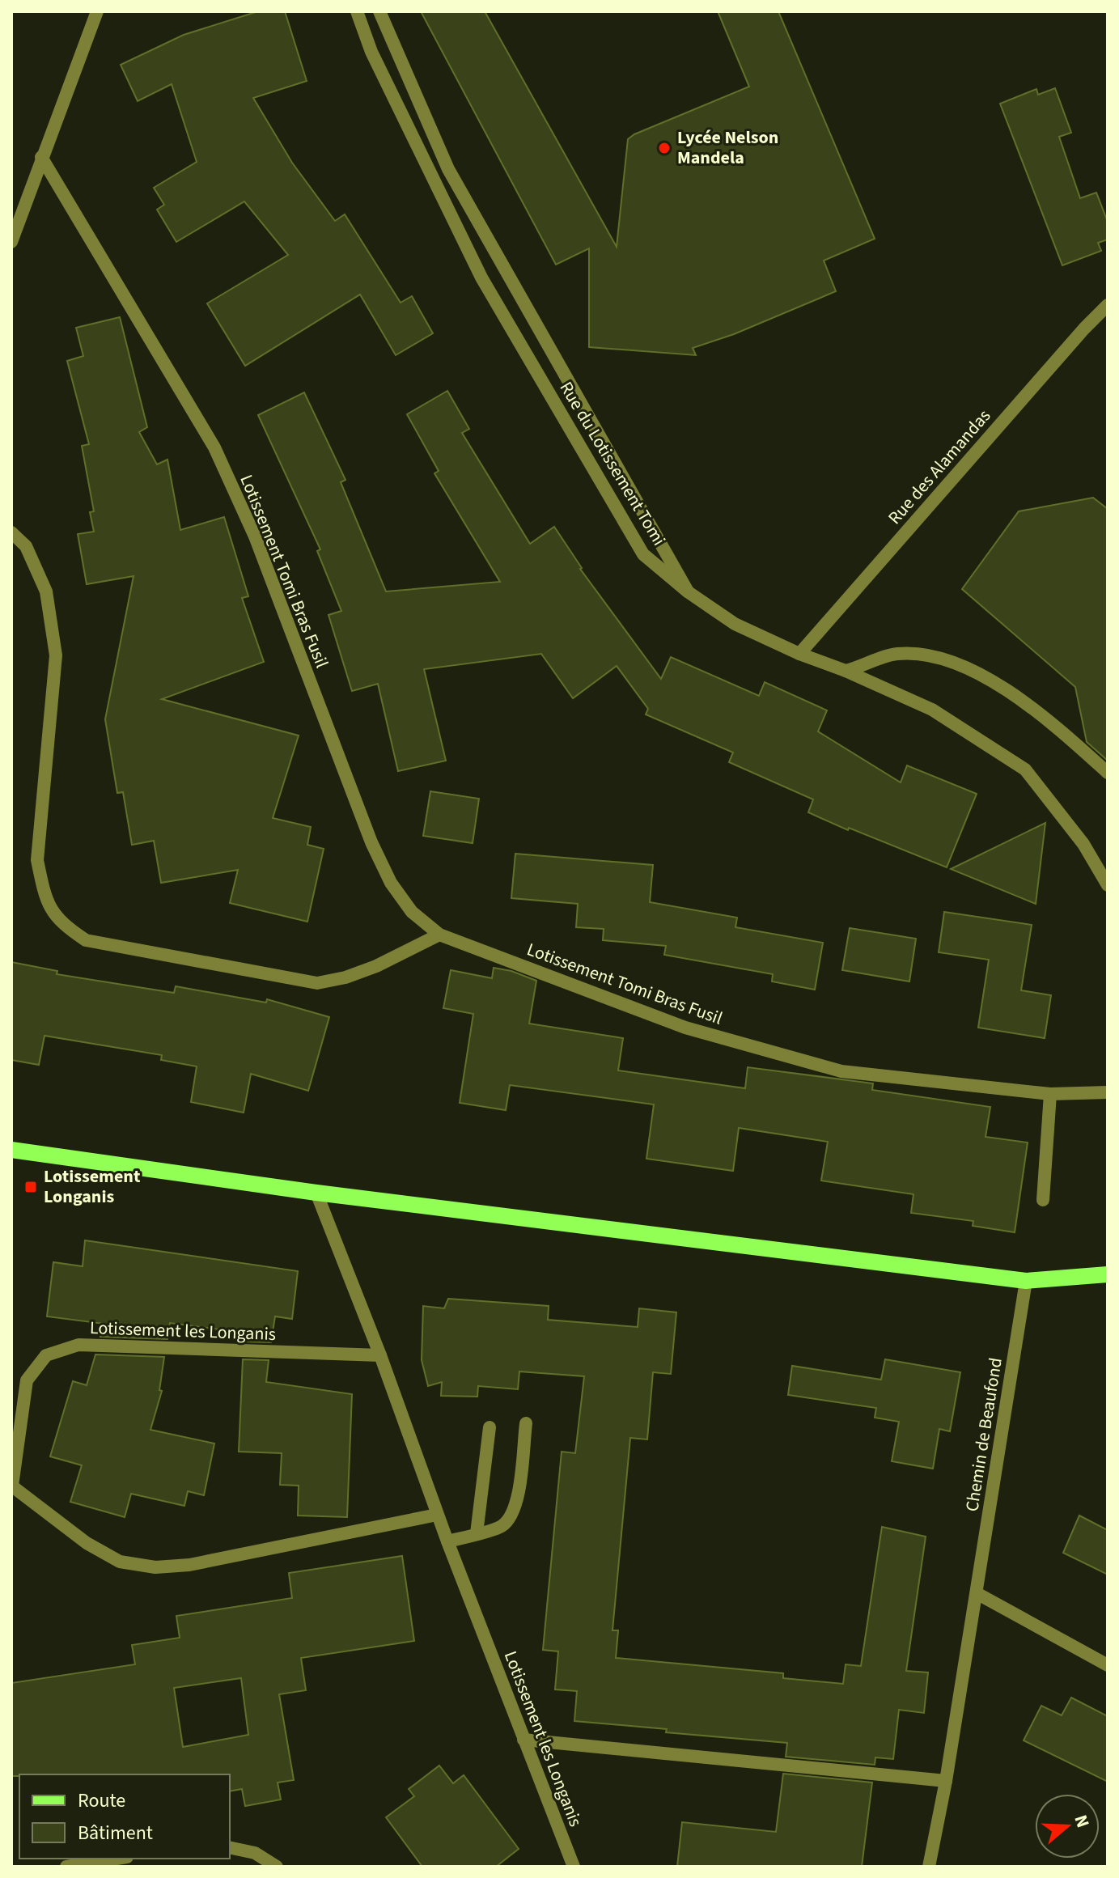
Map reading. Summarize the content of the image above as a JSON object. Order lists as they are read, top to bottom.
{
  "streets": {
    "street": [
      "Rue du Lotissement Tomi",
      "Rue des Alamandas",
      "Lotissement Tomi Bras Fusil",
      "Lotissement les Longanis",
      "Chemin de Beaufond"
    ]
  },
  "crossings": [
    ["Rue du Lotissement Tomi", "Rue des Alamandas"]
  ],
  "places": {
    "other": ["Lycée Nelson Mandela"],
    "transit": ["Lotissement Longanis"]
  },
  "legend": ["Route", "Bâtiment"],
  "north": "right"
}
